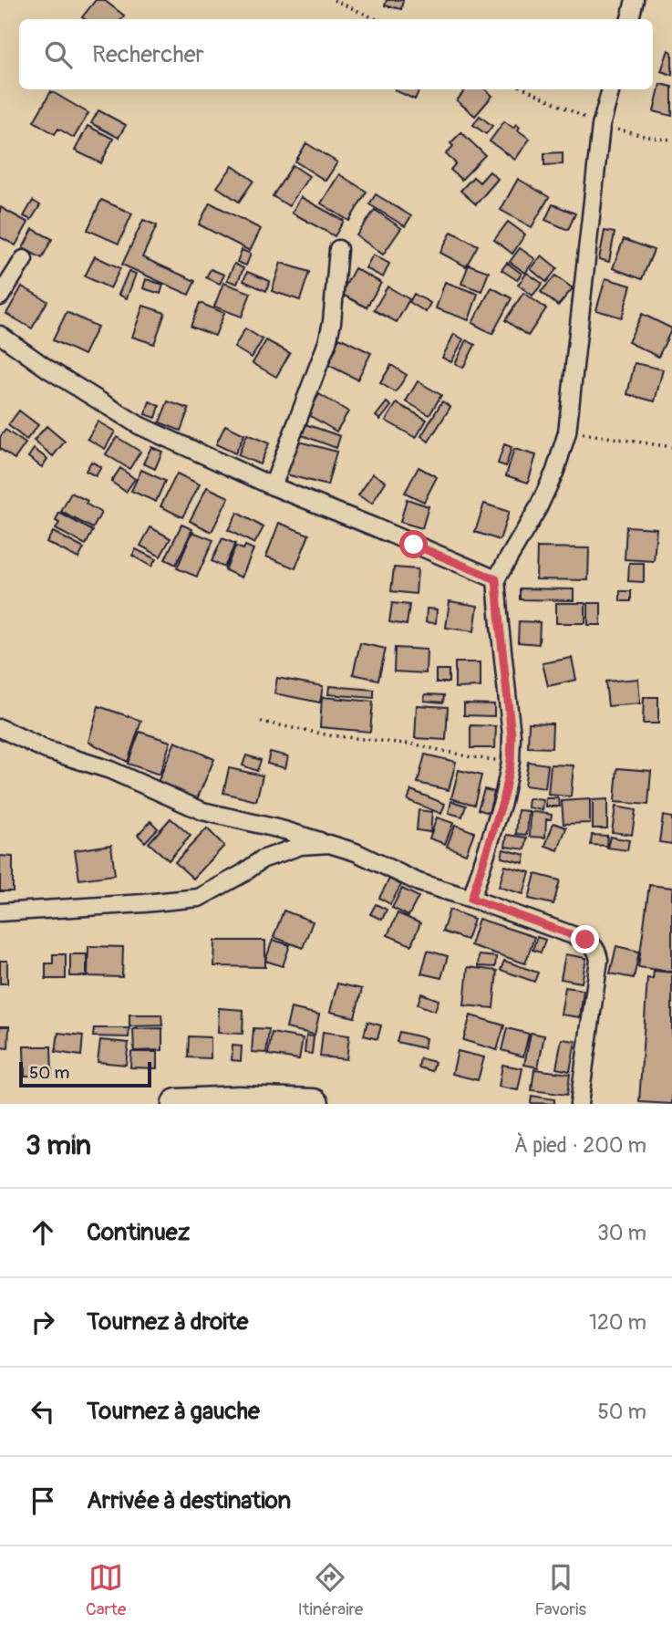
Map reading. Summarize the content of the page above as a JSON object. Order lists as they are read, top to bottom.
{
  "scale_bar": "50 m",
  "page": {
    "search": "Rechercher",
    "scale": "50 m",
    "heading": ["3 min", "À pied · 200 m"],
    "list": [
      ["Continuez", "30 m"],
      ["Tournez à droite", "120 m"],
      ["Tournez à gauche", "50 m"],
      "Arrivée à destination"
    ],
    "nav": ["Carte", "Itinéraire", "Favoris"]
  }
}
